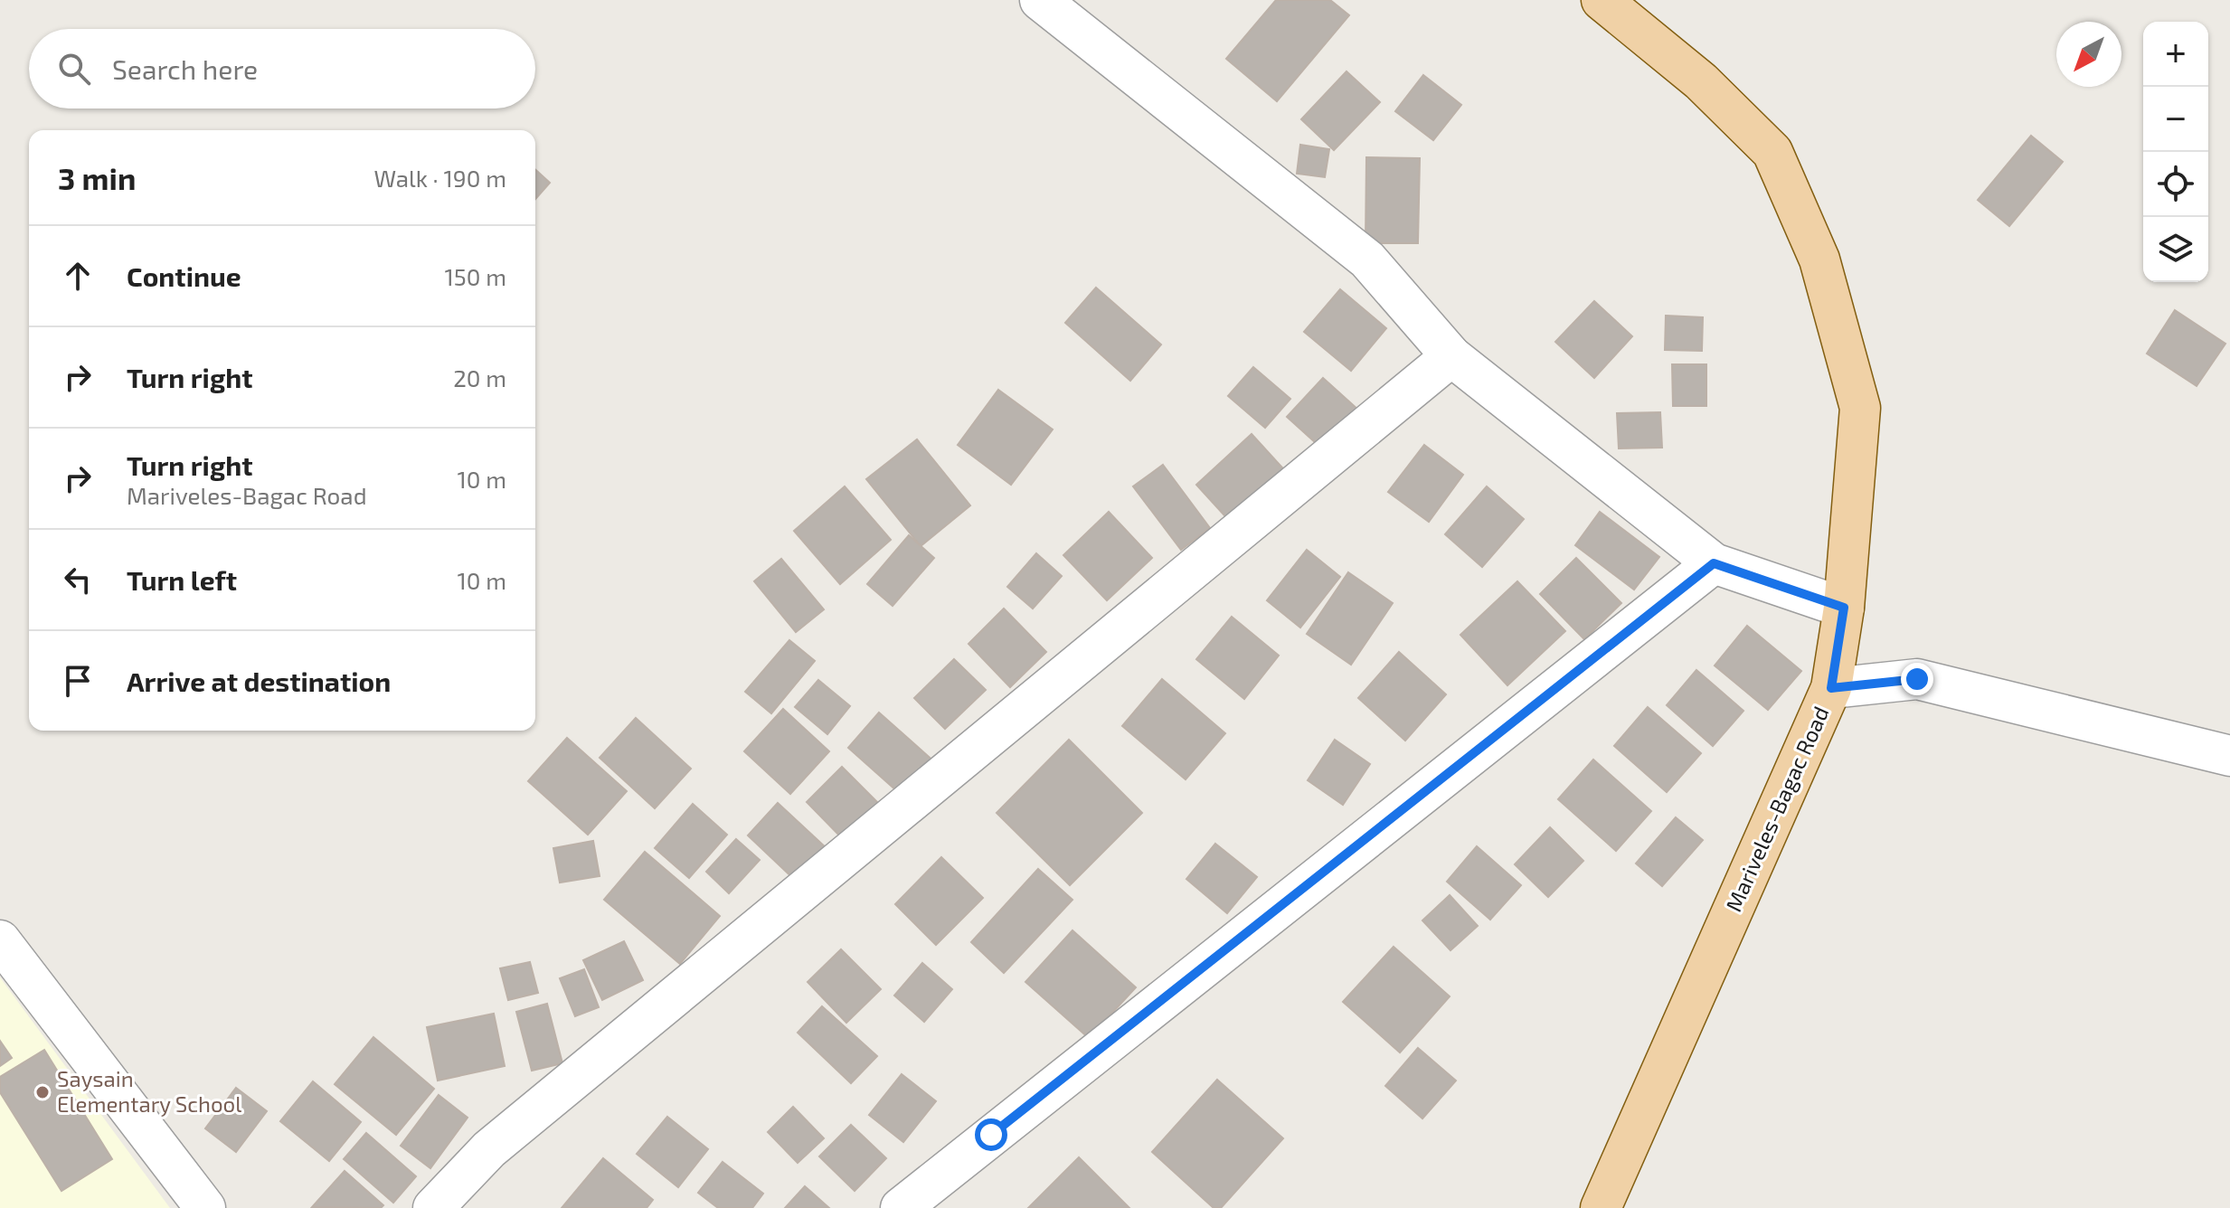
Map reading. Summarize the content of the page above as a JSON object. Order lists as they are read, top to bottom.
{
  "streets": {
    "main road": ["Mariveles-Bagac Road"]
  },
  "places": ["Saysain Elementary School"],
  "north": "bottom left",
  "page": {
    "map_buttons": ["+", "−"],
    "search": "Search here",
    "heading": ["3 min", "Walk · 190 m"],
    "list": [
      ["Continue", "150 m"],
      ["Turn right", "20 m"],
      ["Turn right", "Mariveles-Bagac Road", "10 m"],
      ["Turn left", "10 m"],
      "Arrive at destination"
    ]
  }
}
